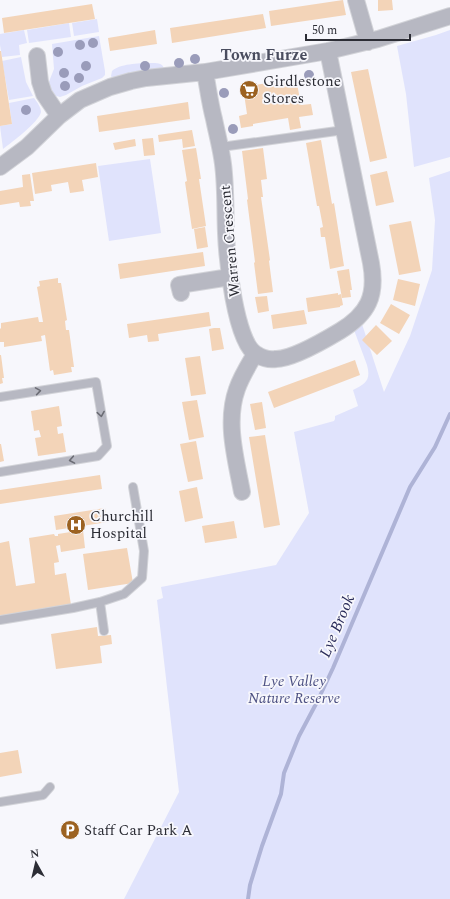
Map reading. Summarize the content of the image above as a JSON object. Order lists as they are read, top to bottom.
{
  "streets": {
    "street": ["Warren Crescent"]
  },
  "districts": ["Town Furze"],
  "water": ["Lye Brook"],
  "parks": ["Lye Valley Nature Reserve"],
  "places": {
    "supermarket": ["Girdlestone Stores"],
    "hospital": ["Churchill Hospital"],
    "parking": ["Staff Car Park A"]
  },
  "scale_bar": "50 m",
  "north": "top"
}
